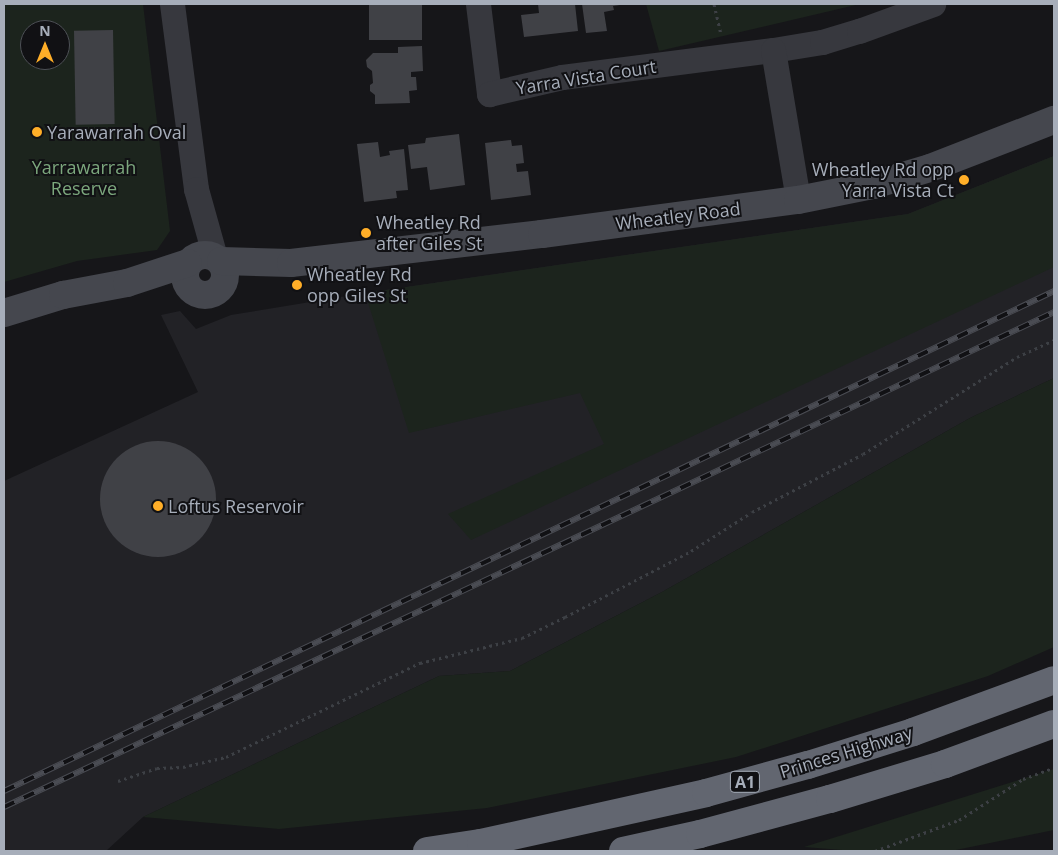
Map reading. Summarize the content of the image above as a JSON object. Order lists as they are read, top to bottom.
{
  "streets": {
    "highway": ["Princes Highway", "A1"],
    "street": ["Yarra Vista Court", "Wheatley Road"]
  },
  "parks": ["Yarrawarrah Reserve"],
  "places": [
    "Yarawarrah Oval",
    "Wheatley Rd opp Yarra Vista Ct",
    "Wheatley Rd after Giles St",
    "Wheatley Rd opp Giles St",
    "Loftus Reservoir"
  ],
  "north": "top"
}
